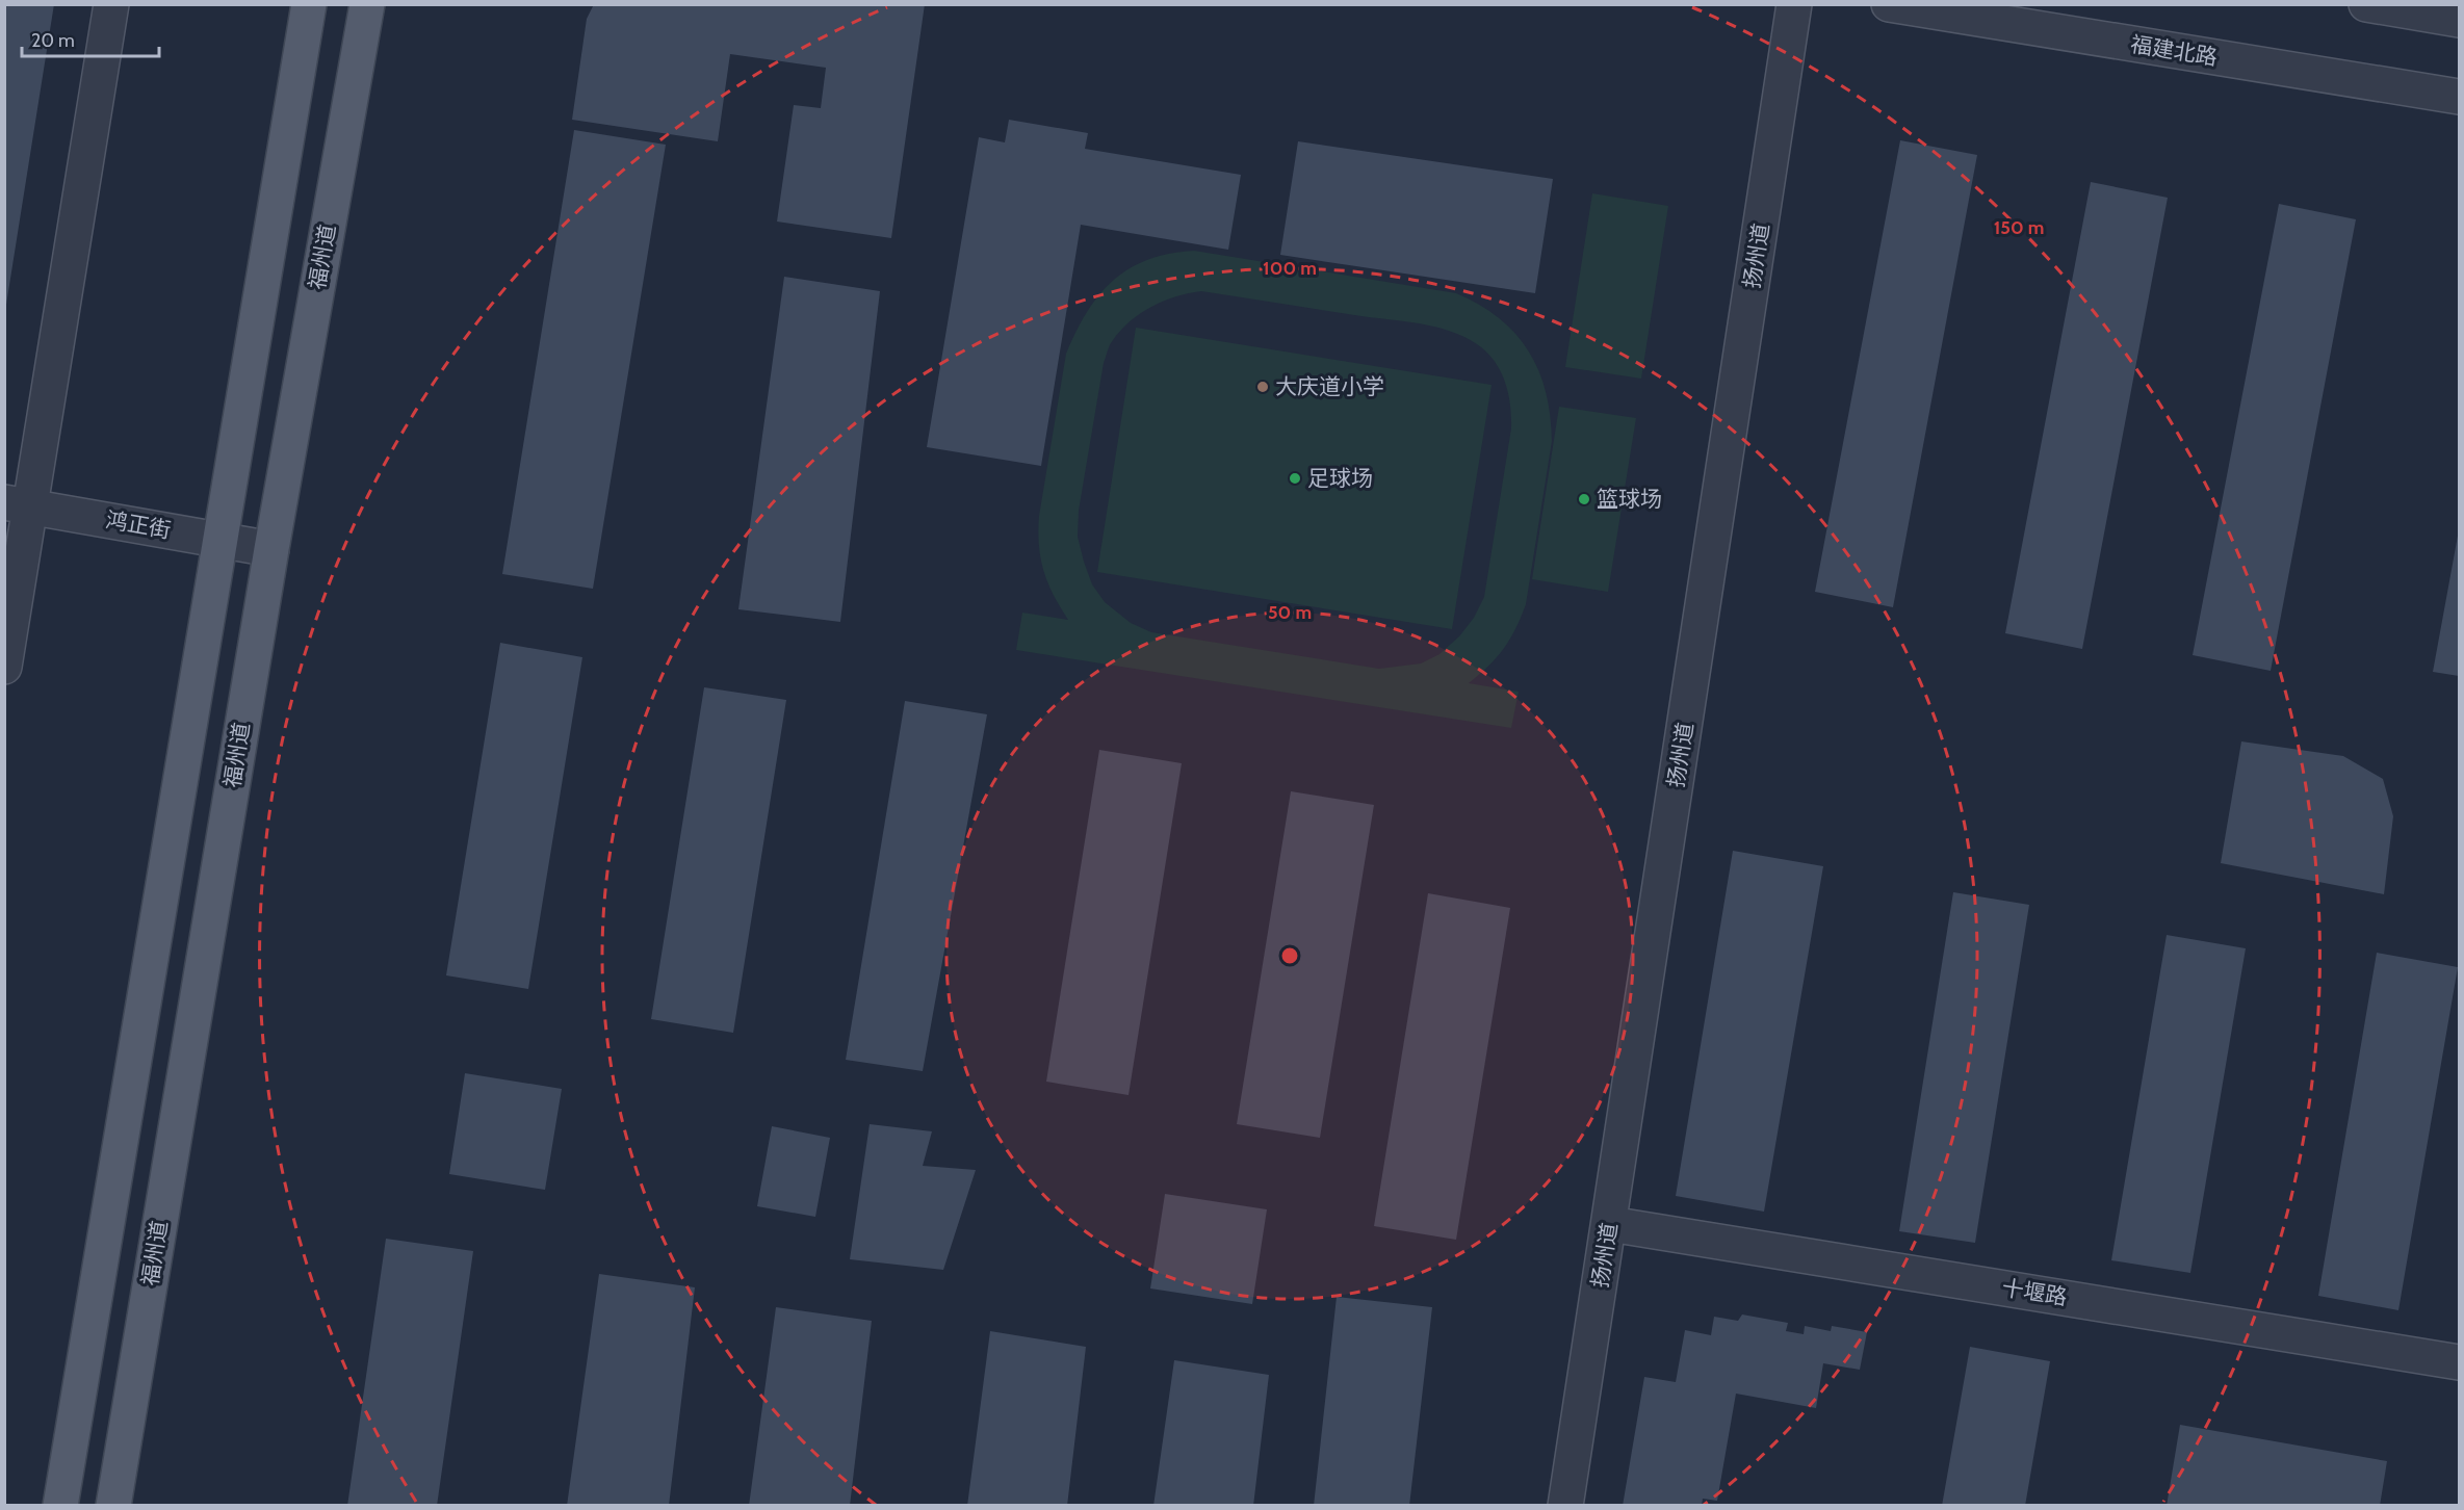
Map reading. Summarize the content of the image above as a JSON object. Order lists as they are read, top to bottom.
{
  "streets": {
    "main road": ["福州道"],
    "street": [
      "福建北路",
      "扬州道",
      "鸿正街",
      "十堰路"
    ]
  },
  "crossings": [
    ["扬州道", "十堰路"],
    ["福州道", "鸿正街"]
  ],
  "places": ["大庆道小学", "足球场", "篮球场"],
  "scale_bar": "20 m",
  "rings": ["150 m", "100 m", "50 m"]
}
